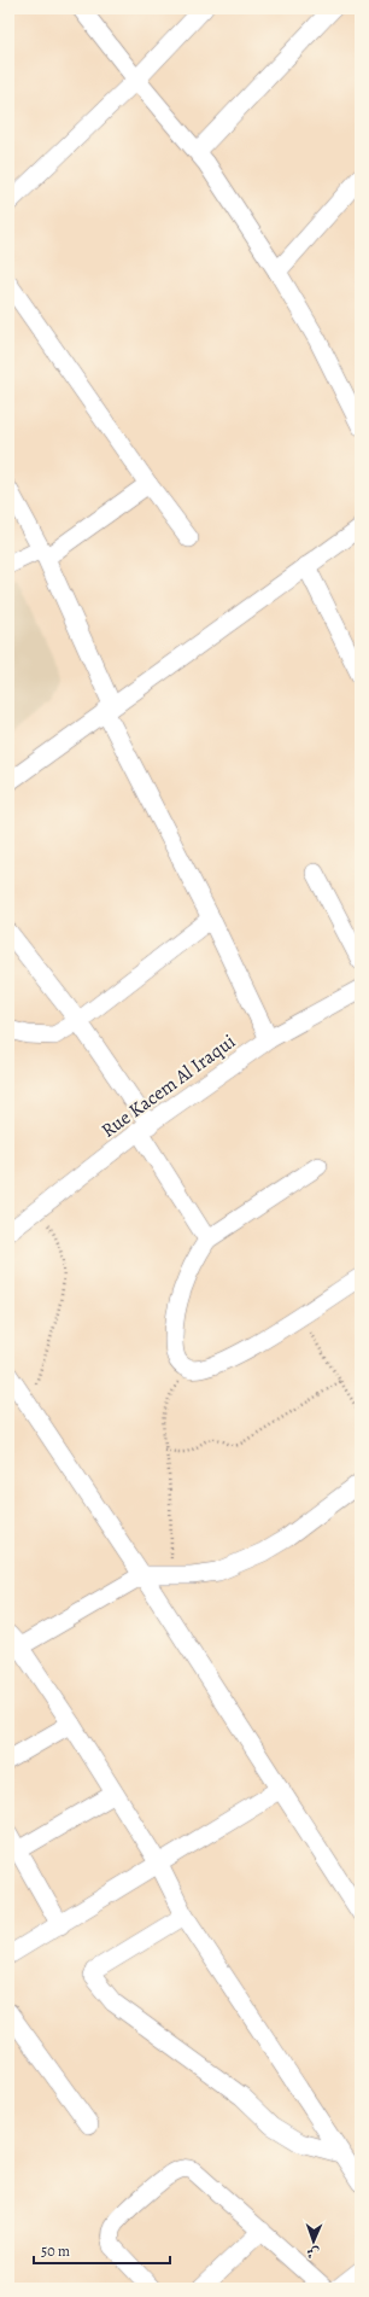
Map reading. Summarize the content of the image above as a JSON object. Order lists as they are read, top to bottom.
{
  "streets": {
    "street": ["Rue Kacem Al Iraqui"]
  },
  "scale_bar": "50 m",
  "north": "bottom"
}
